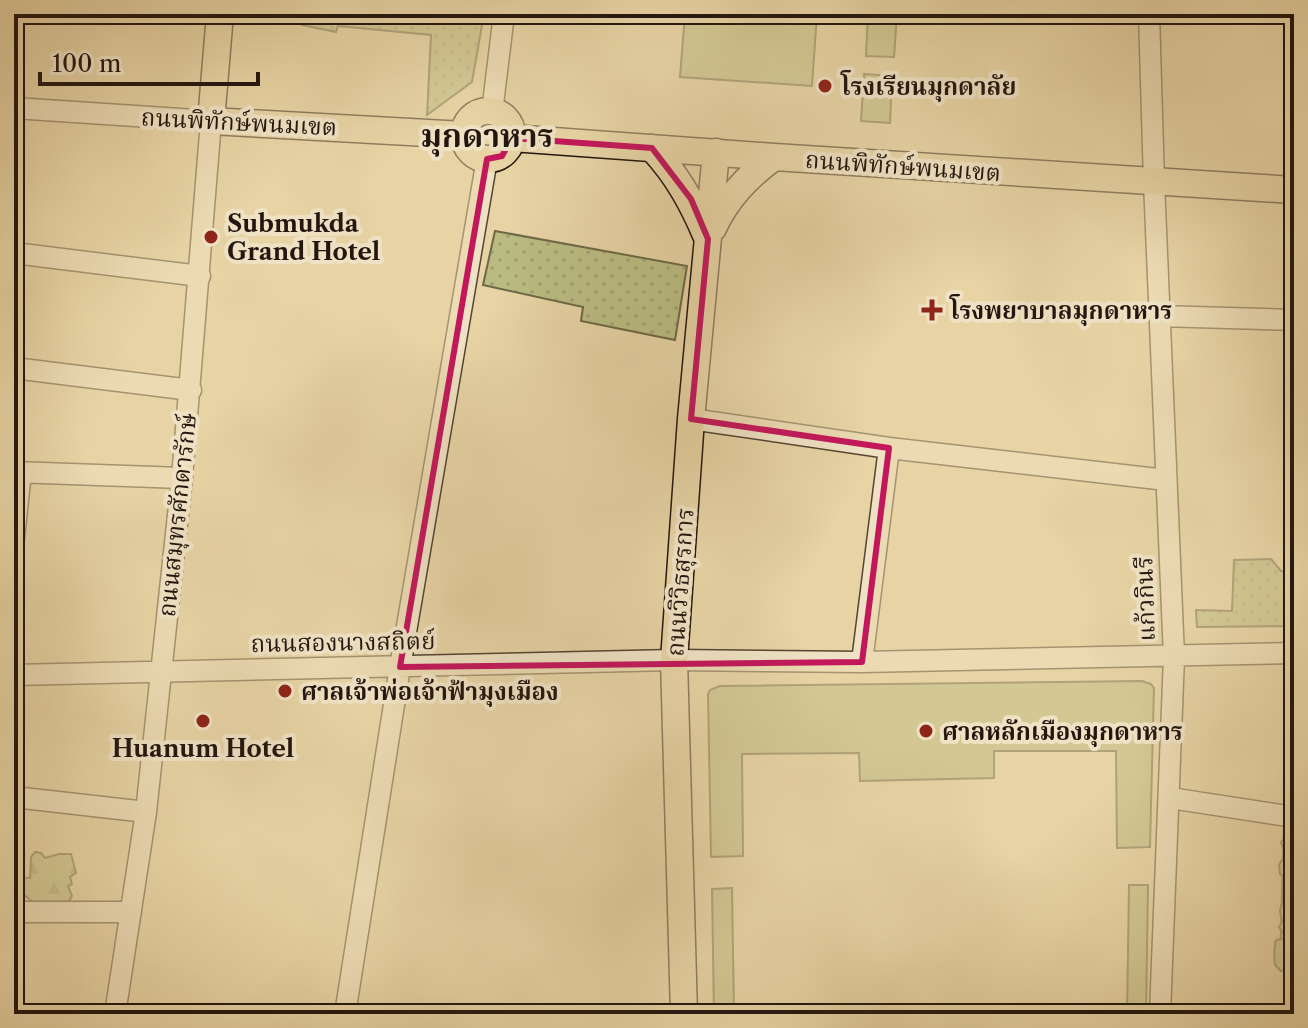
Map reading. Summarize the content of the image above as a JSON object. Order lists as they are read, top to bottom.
{
  "streets": {
    "main road": ["ถนนพิทักษ์พนมเขต", "ถนนสมุทรศักดารักษ์", "ถนนวิวิธสุรการ"],
    "street": ["แก้วกินรี", "ถนนสองนางสถิตย์"]
  },
  "crossings": [
    ["ถนนพิทักษ์พนมเขต", "ถนนสมุทรศักดารักษ์"],
    ["ถนนพิทักษ์พนมเขต", "ถนนวิวิธสุรการ"],
    ["ถนนพิทักษ์พนมเขต", "แก้วกินรี"],
    ["ถนนสมุทรศักดารักษ์", "ถนนสองนางสถิตย์"],
    ["ถนนวิวิธสุรการ", "ถนนสองนางสถิตย์"],
    ["แก้วกินรี", "ถนนสองนางสถิตย์"]
  ],
  "districts": ["มุกดาหาร"],
  "places": {
    "other": [
      "โรงเรียนมุกดาลัย",
      "Submukda Grand Hotel",
      "ศาลเจ้าพ่อเจ้าฟ้ามุงเมือง",
      "Huanum Hotel",
      "ศาลหลักเมืองมุกดาหาร"
    ],
    "health": ["โรงพยาบาลมุกดาหาร"]
  },
  "scale_bar": "100 m"
}
